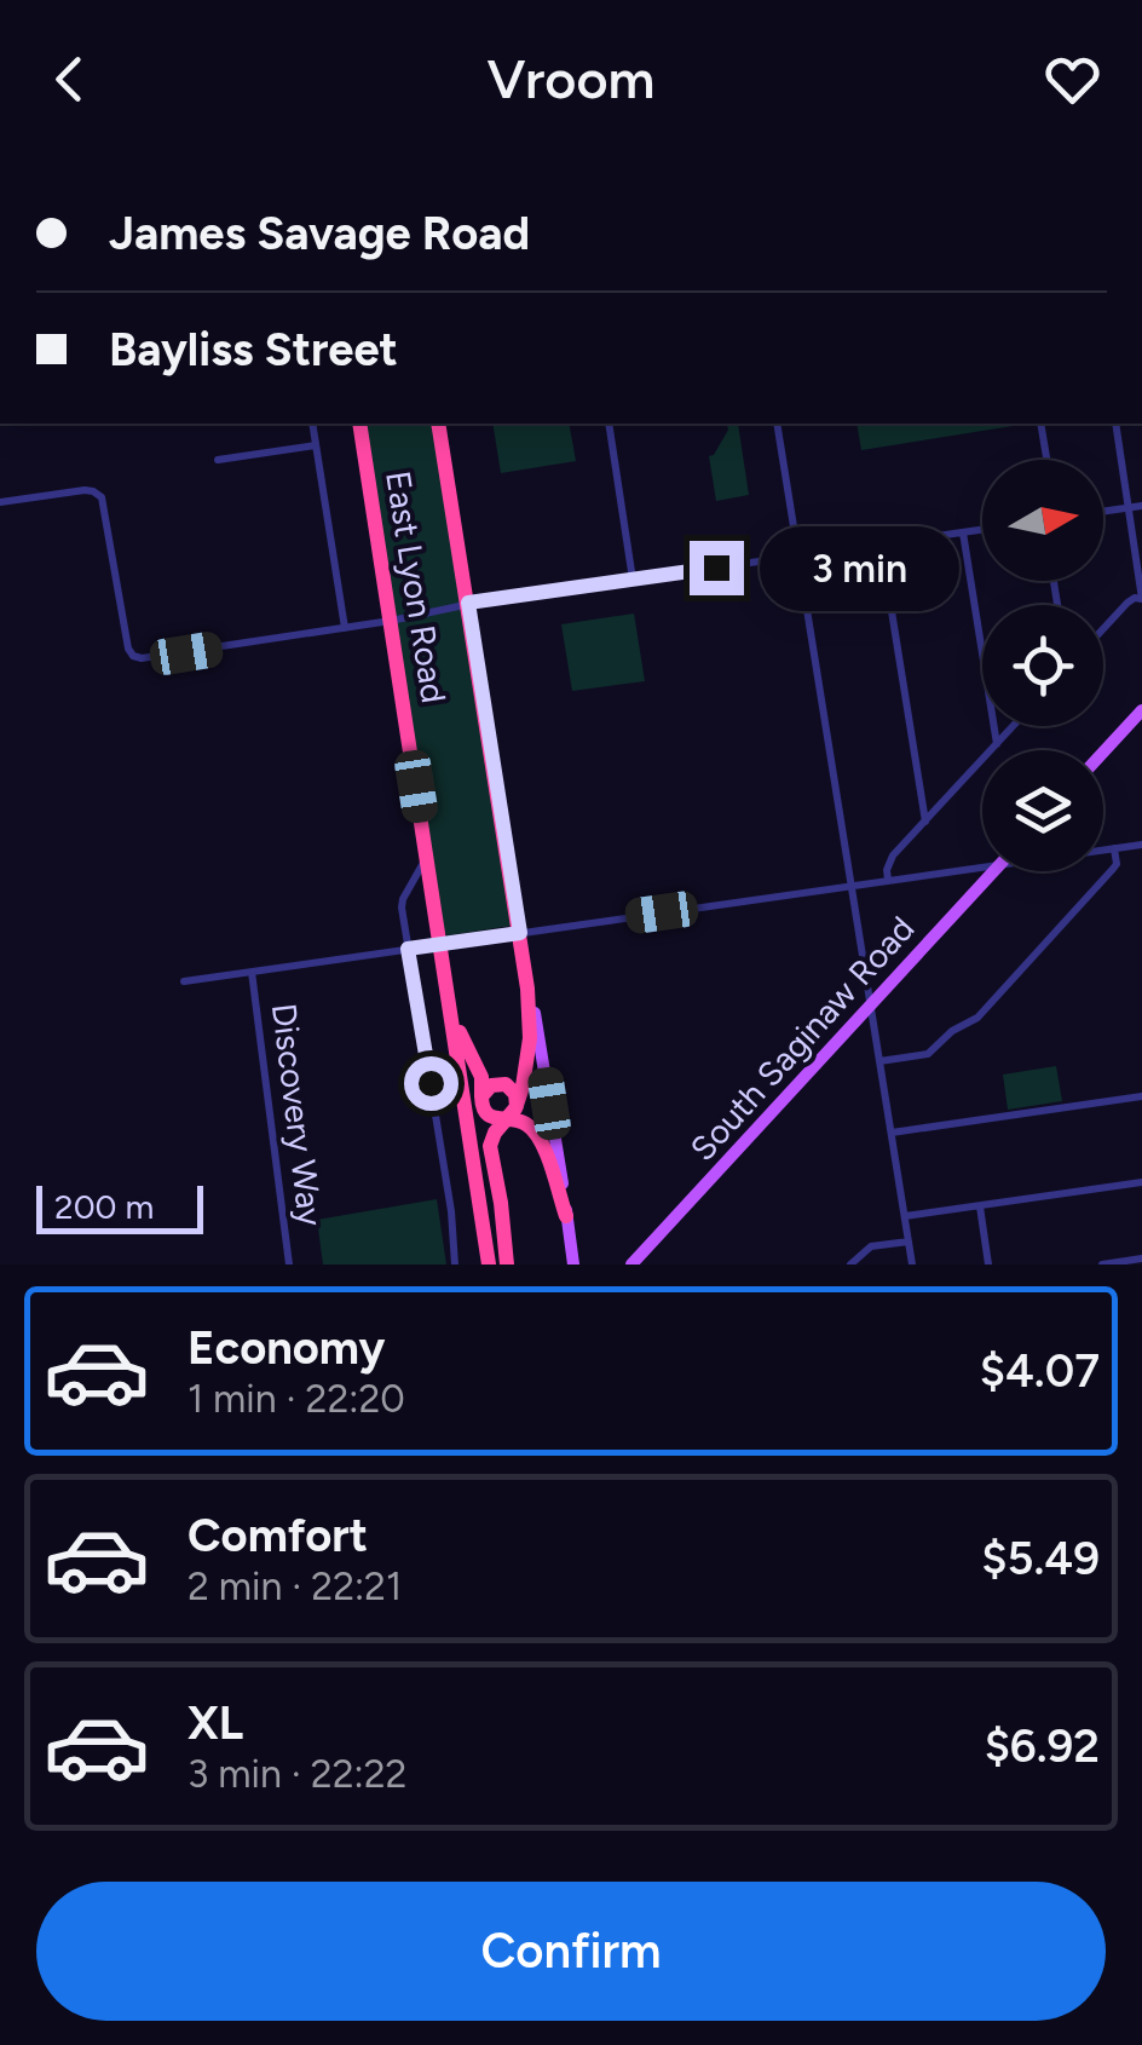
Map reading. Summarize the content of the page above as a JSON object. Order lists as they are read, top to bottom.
{
  "streets": {
    "highway": ["East Lyon Road"],
    "main road": ["South Saginaw Road"],
    "street": ["Discovery Way"]
  },
  "scale_bar": "200 m",
  "north": "right",
  "page": {
    "header": "Vroom",
    "banner": ["James Savage Road", "Bayliss Street"],
    "bubble": "3 min",
    "scale": "200 m",
    "list": [
      {
        "name": "Economy",
        "note": "1 min · 22:20",
        "value": "$4.07"
      },
      {
        "name": "Comfort",
        "note": "2 min · 22:21",
        "value": "$5.49"
      },
      {
        "name": "XL",
        "note": "3 min · 22:22",
        "value": "$6.92"
      }
    ],
    "buttons": "Confirm"
  }
}
